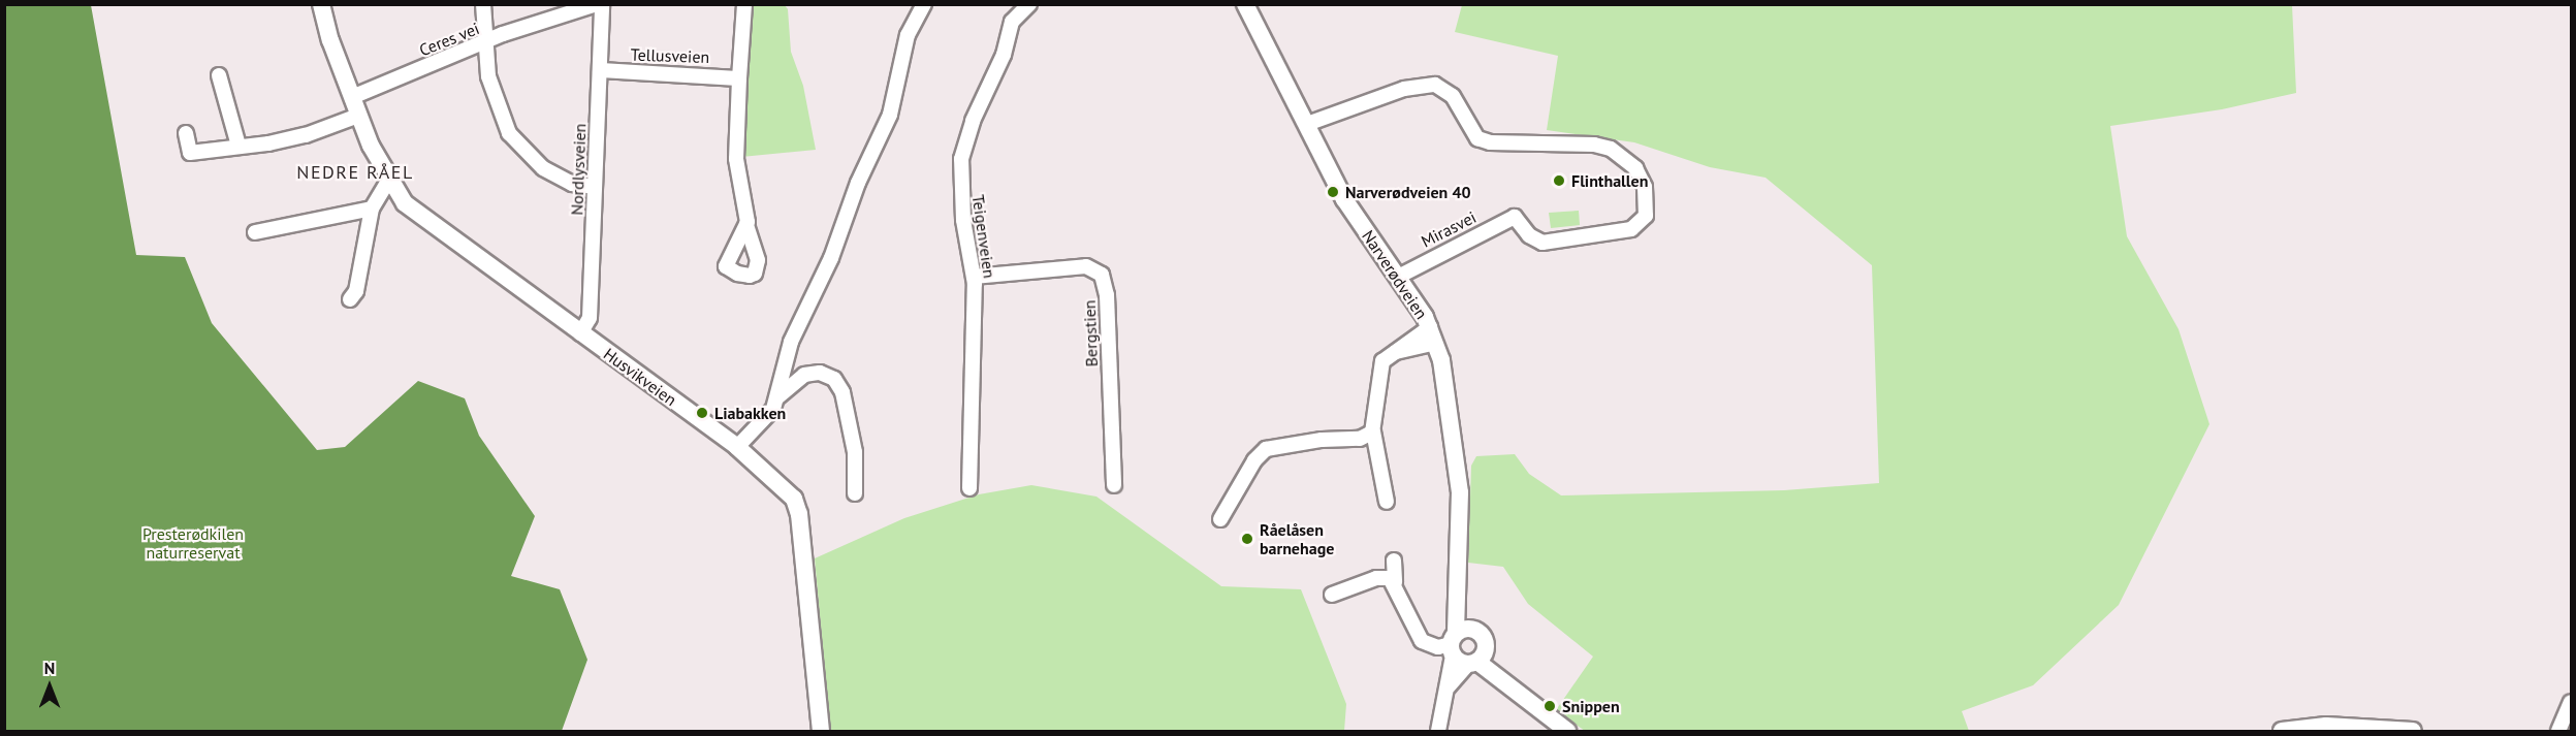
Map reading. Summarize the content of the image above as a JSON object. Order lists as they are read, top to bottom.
{
  "streets": {
    "main road": ["Narverødveien", "Husvikveien"],
    "street": [
      "Ceres vei",
      "Tellusveien",
      "Nordlysveien",
      "Mirasvei",
      "Teigenveien",
      "Bergstien"
    ]
  },
  "crossings": [
    ["Ceres vei", "Husvikveien"],
    ["Tellusveien", "Nordlysveien"],
    ["Nordlysveien", "Husvikveien"],
    ["Mirasvei", "Narverødveien"],
    ["Teigenveien", "Bergstien"]
  ],
  "districts": ["NEDRE RÅEL"],
  "parks": ["Presterødkilen naturreservat"],
  "places": [
    "Flinthallen",
    "Narverødveien 40",
    "Liabakken",
    "Råelåsen barnehage",
    "Snippen"
  ],
  "north": "top"
}
